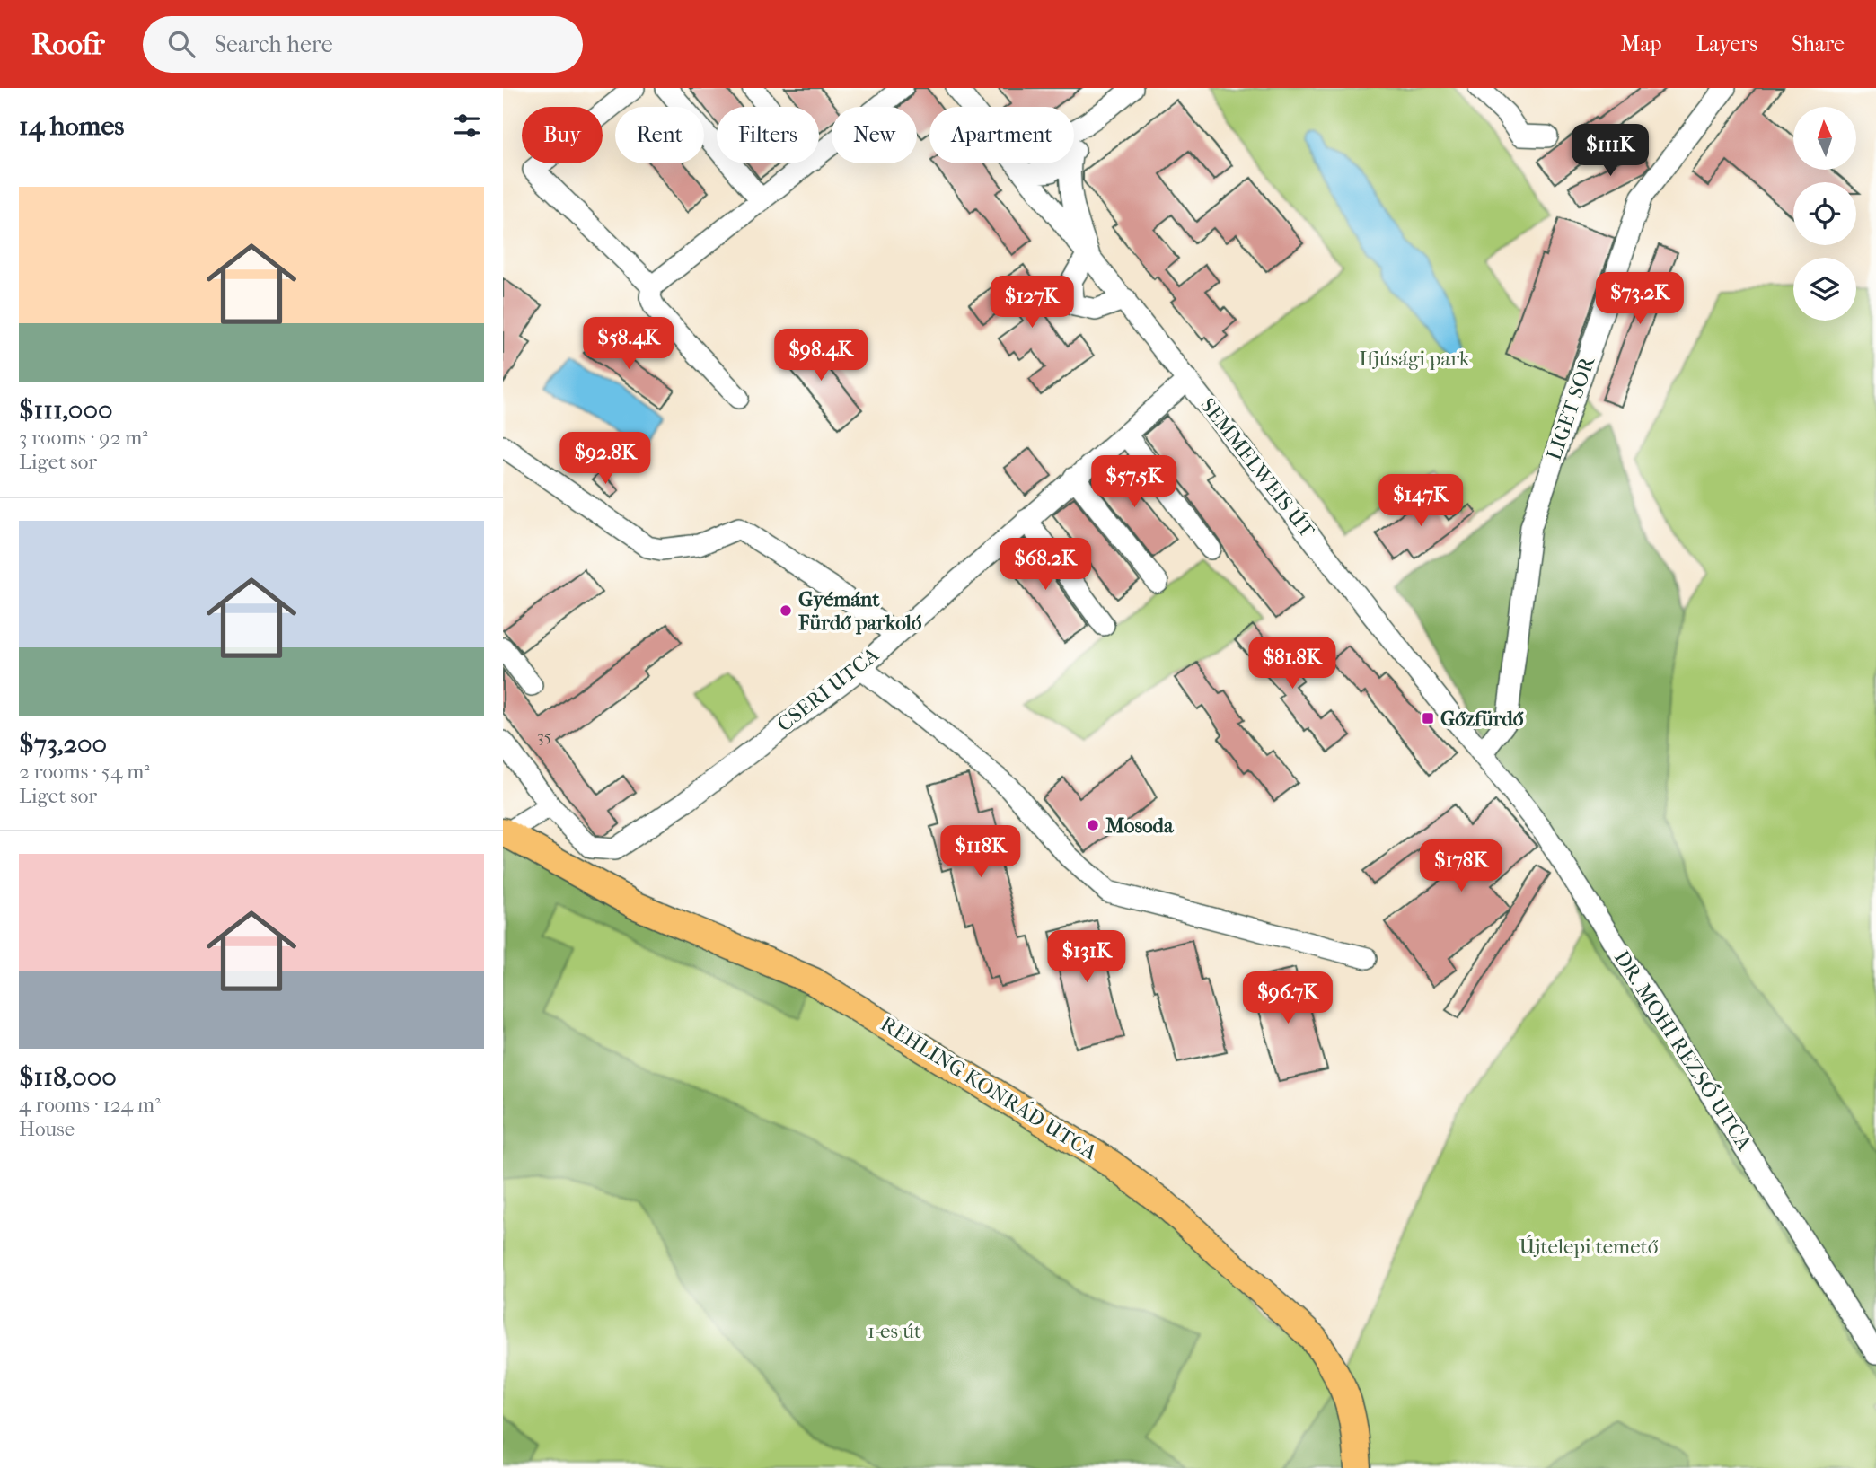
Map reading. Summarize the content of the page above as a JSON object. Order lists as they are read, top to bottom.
{
  "streets": {
    "main road": ["REHLING KONRÁD UTCA"],
    "street": [
      "LIGET SOR",
      "SEMMELWEIS ÚT",
      "CSERI UTCA",
      "DR. MOHI REZSŐ UTCA"
    ]
  },
  "crossings": [
    ["LIGET SOR", "SEMMELWEIS ÚT"],
    ["LIGET SOR", "DR. MOHI REZSŐ UTCA"],
    ["SEMMELWEIS ÚT", "CSERI UTCA"],
    ["SEMMELWEIS ÚT", "DR. MOHI REZSŐ UTCA"]
  ],
  "parks": ["Ifjúsági park", "Újtelepi temető", "1-es út"],
  "places": {
    "other": ["Gyémánt Fürdő parkoló", "Mosoda"],
    "transit": ["Gőzfürdő"]
  },
  "house_numbers": ["35"],
  "north": "top",
  "page": {
    "header": "Roofr",
    "search": "Search here",
    "nav": ["Map", "Layers", "Share"],
    "heading": "14 homes",
    "chip": [
      "Buy",
      "Rent",
      "Filters",
      "New",
      "Apartment"
    ],
    "price": [
      "$111K",
      "$73.2K",
      "$127K",
      "$58.4K",
      "$98.4K",
      "$92.8K",
      "$57.5K",
      "$147K",
      "$68.2K",
      "$81.8K",
      "$118K",
      "$178K",
      "$131K",
      "$96.7K"
    ],
    "list": [
      {
        "name": "$111,000",
        "note": "3 rooms · 92 m² · Liget sor"
      },
      {
        "name": "$73,200",
        "note": "2 rooms · 54 m² · Liget sor"
      },
      {
        "name": "$118,000",
        "note": "4 rooms · 124 m² · House"
      }
    ]
  }
}
